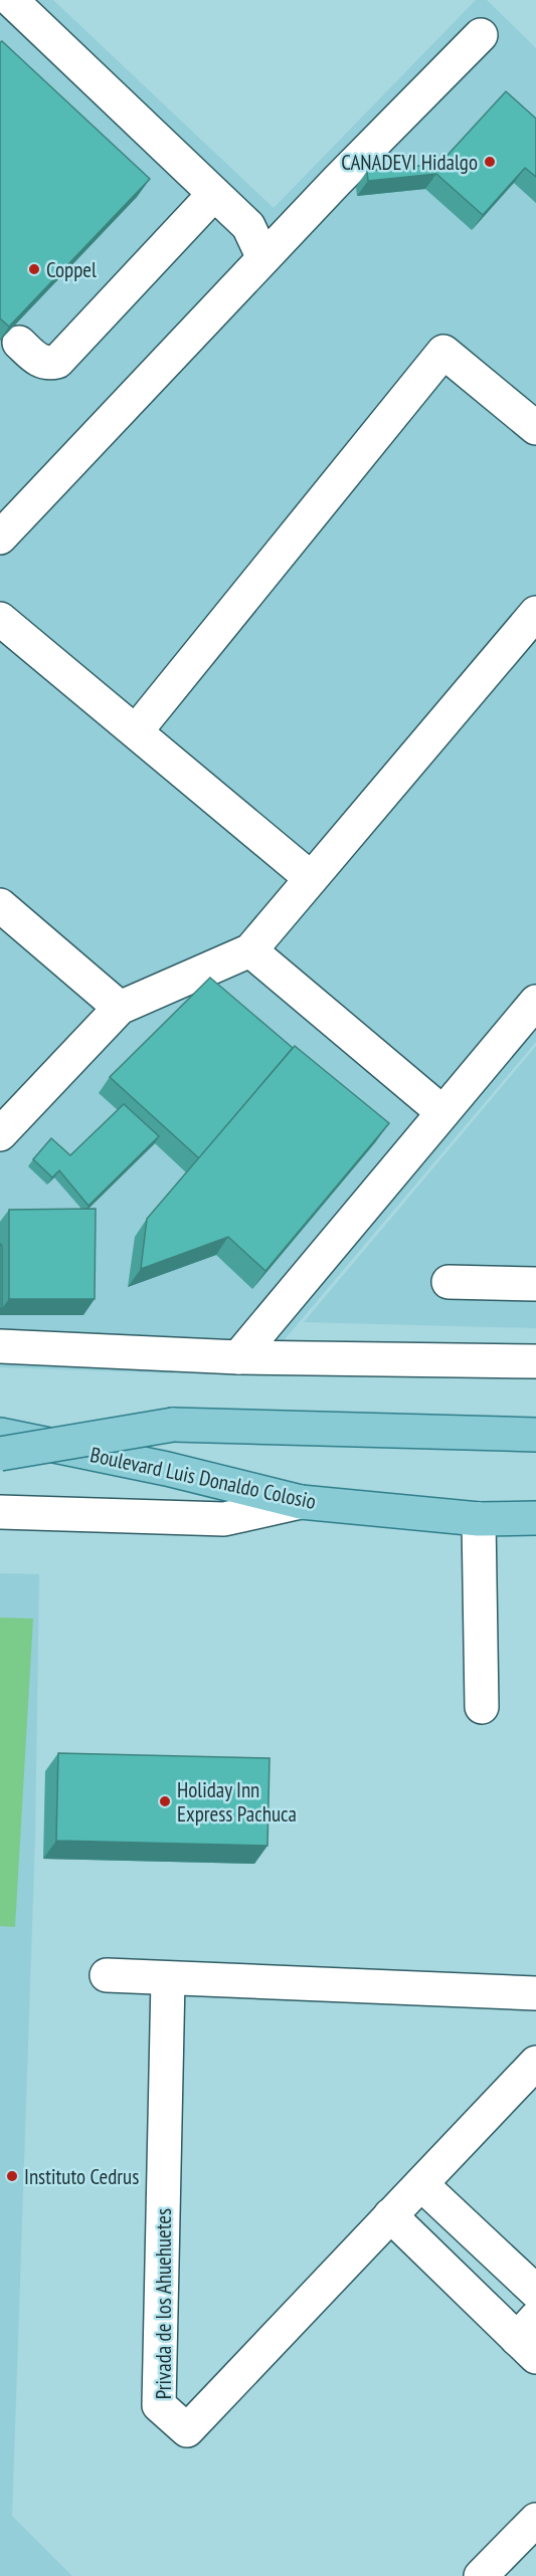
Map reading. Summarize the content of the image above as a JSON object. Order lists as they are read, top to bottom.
{
  "streets": {
    "main road": ["Boulevard Luis Donaldo Colosio"],
    "street": ["Privada de los Ahuehuetes"]
  },
  "places": [
    "CANADEVI Hidalgo",
    "Coppel",
    "Holiday Inn Express Pachuca",
    "Instituto Cedrus"
  ]
}
